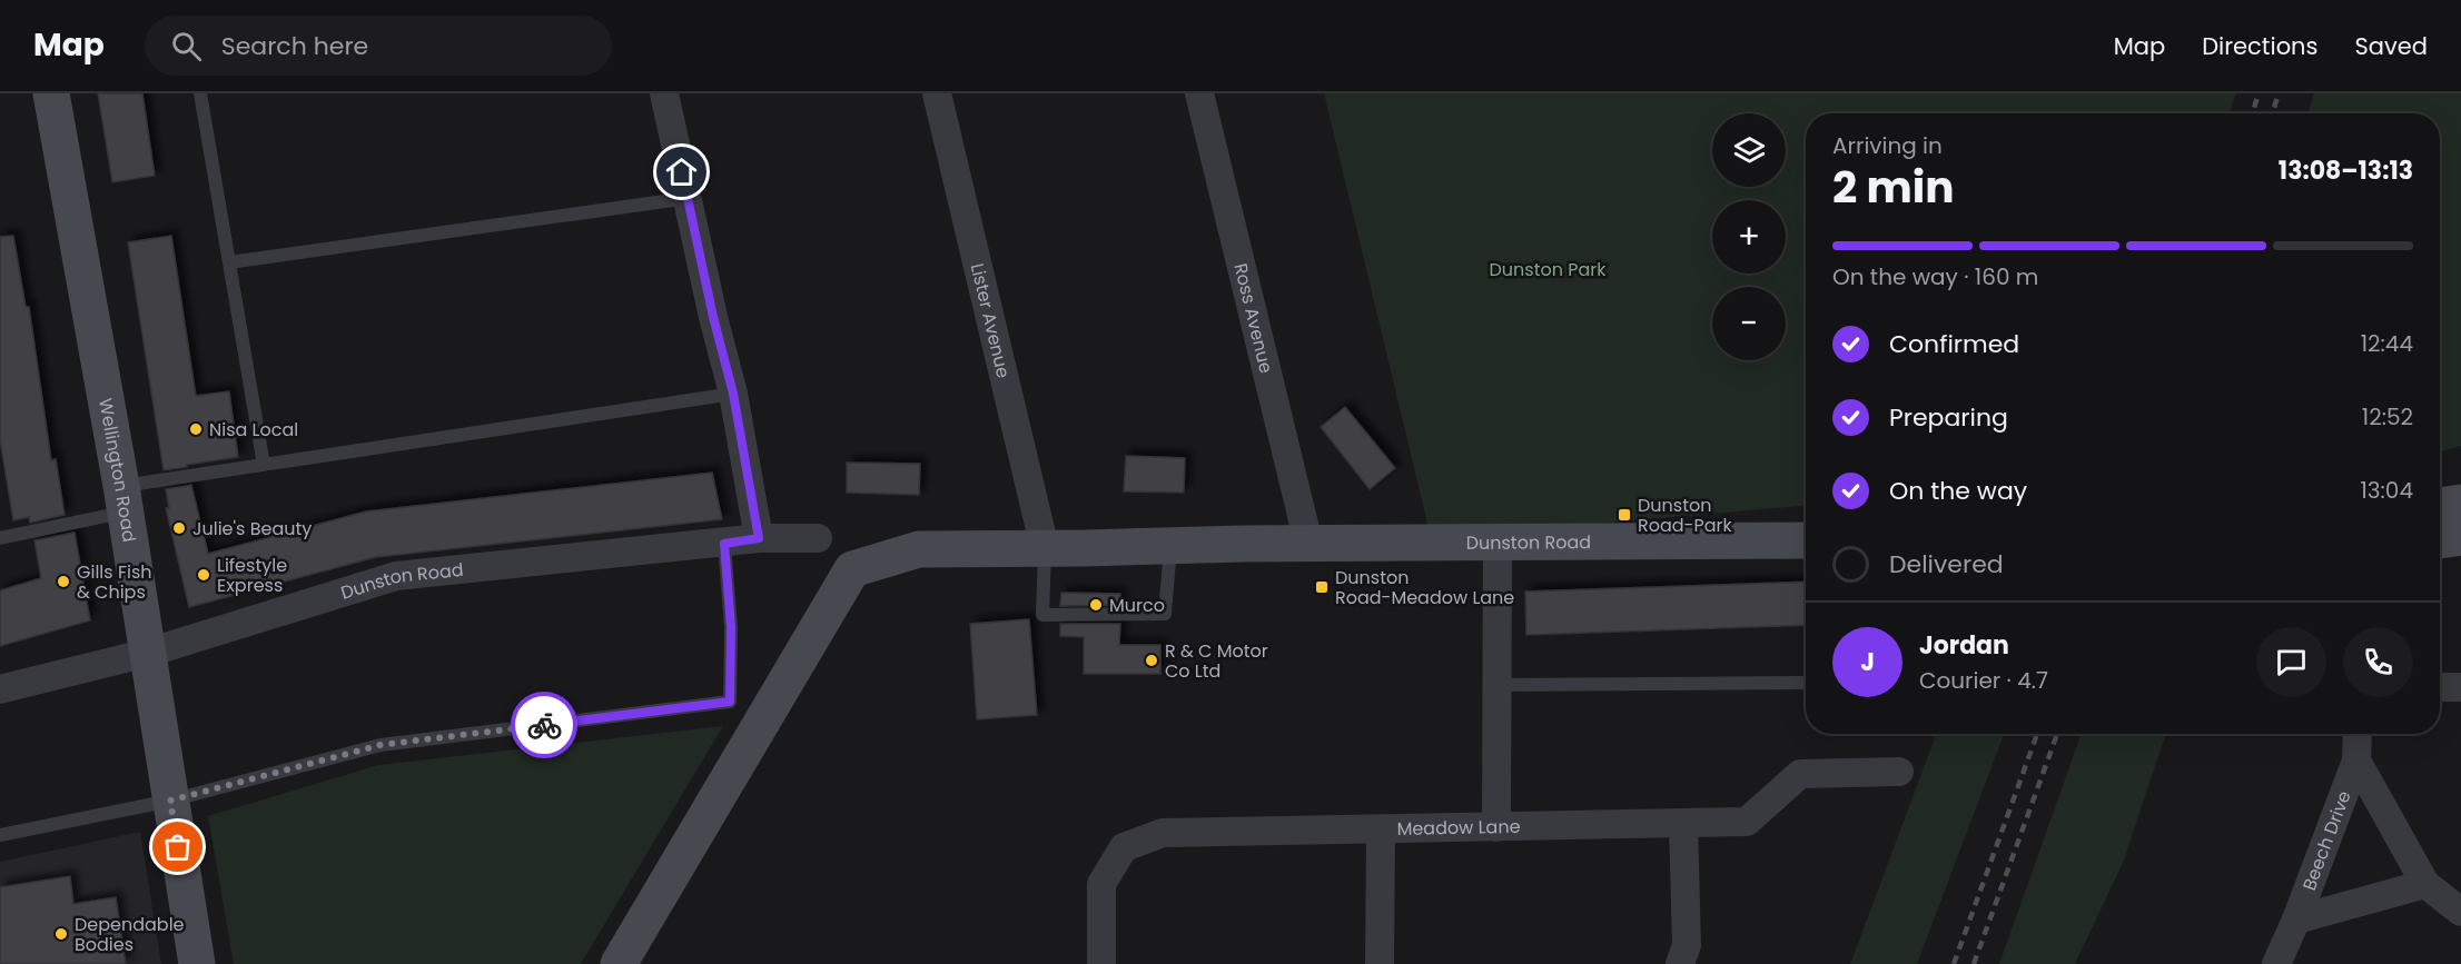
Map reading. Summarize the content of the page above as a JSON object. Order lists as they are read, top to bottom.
{
  "streets": {
    "street": [
      "Ross Avenue",
      "Lister Avenue",
      "Wellington Road",
      "Dunston Road",
      "Meadow Lane",
      "Beech Drive"
    ]
  },
  "crossings": [
    ["Ross Avenue", "Dunston Road"],
    ["Lister Avenue", "Dunston Road"],
    ["Wellington Road", "Dunston Road"]
  ],
  "parks": ["Dunston Park"],
  "places": {
    "other": [
      "Nisa Local",
      "Julie's Beauty",
      "Lifestyle Express",
      "Gills Fish & Chips",
      "Murco",
      "R & C Motor Co Ltd",
      "Dependable Bodies"
    ],
    "transit": ["Dunston Road-Park", "Dunston Road-Meadow Lane"]
  },
  "page": {
    "header": "Map",
    "search": "Search here",
    "nav": ["Map", "Directions", "Saved"],
    "map_buttons": ["+", "−"],
    "heading": ["2 min", "Arriving in", "13:08–13:13"],
    "panel": ["Jordan", "Courier · 4.7"],
    "bar": "On the way · 160 m",
    "list": [
      ["Confirmed", "12:44"],
      ["Preparing", "12:52"],
      ["On the way", "13:04"],
      "Delivered"
    ],
    "round": "J"
  }
}
